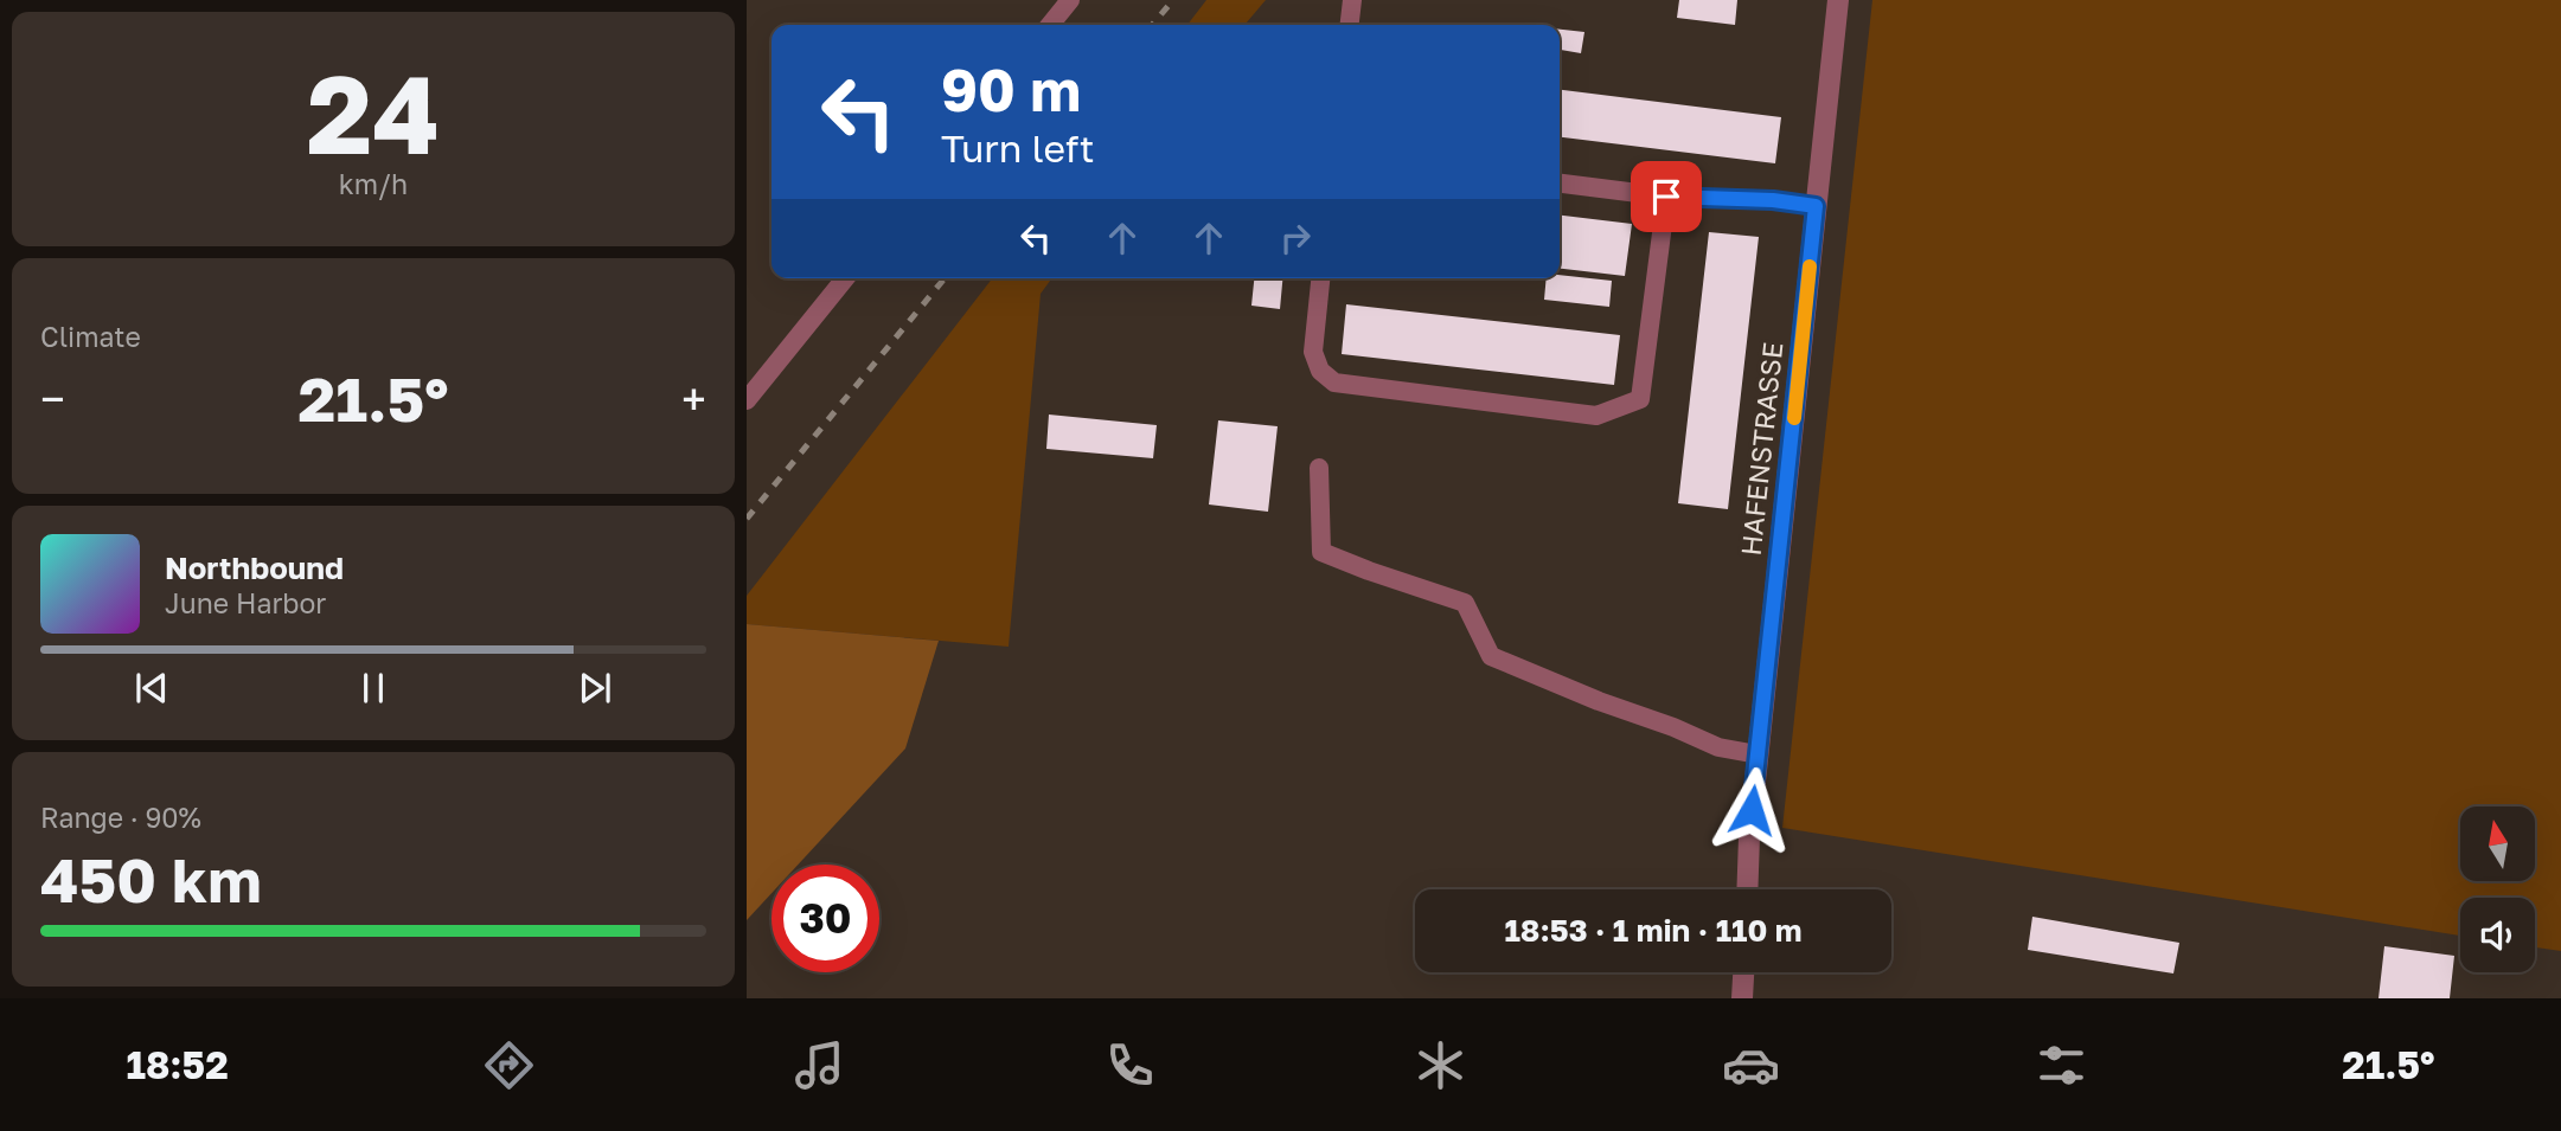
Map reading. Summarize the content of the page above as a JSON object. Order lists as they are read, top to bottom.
{
  "streets": {
    "street": ["HAFENSTRASSE"]
  },
  "north": "top",
  "page": {
    "tile": [
      ["24", "km/h"],
      "Climate",
      ["Range · 90%", "450 km"]
    ],
    "turn": ["90 m", "Turn left"],
    "heat": ["−", "21.5°", "+"],
    "song": ["Northbound", "June Harbor"],
    "limit": "30",
    "trip": "18:53 · 1 min · 110 m",
    "tabs": ["18:52", "21.5°"]
  }
}
